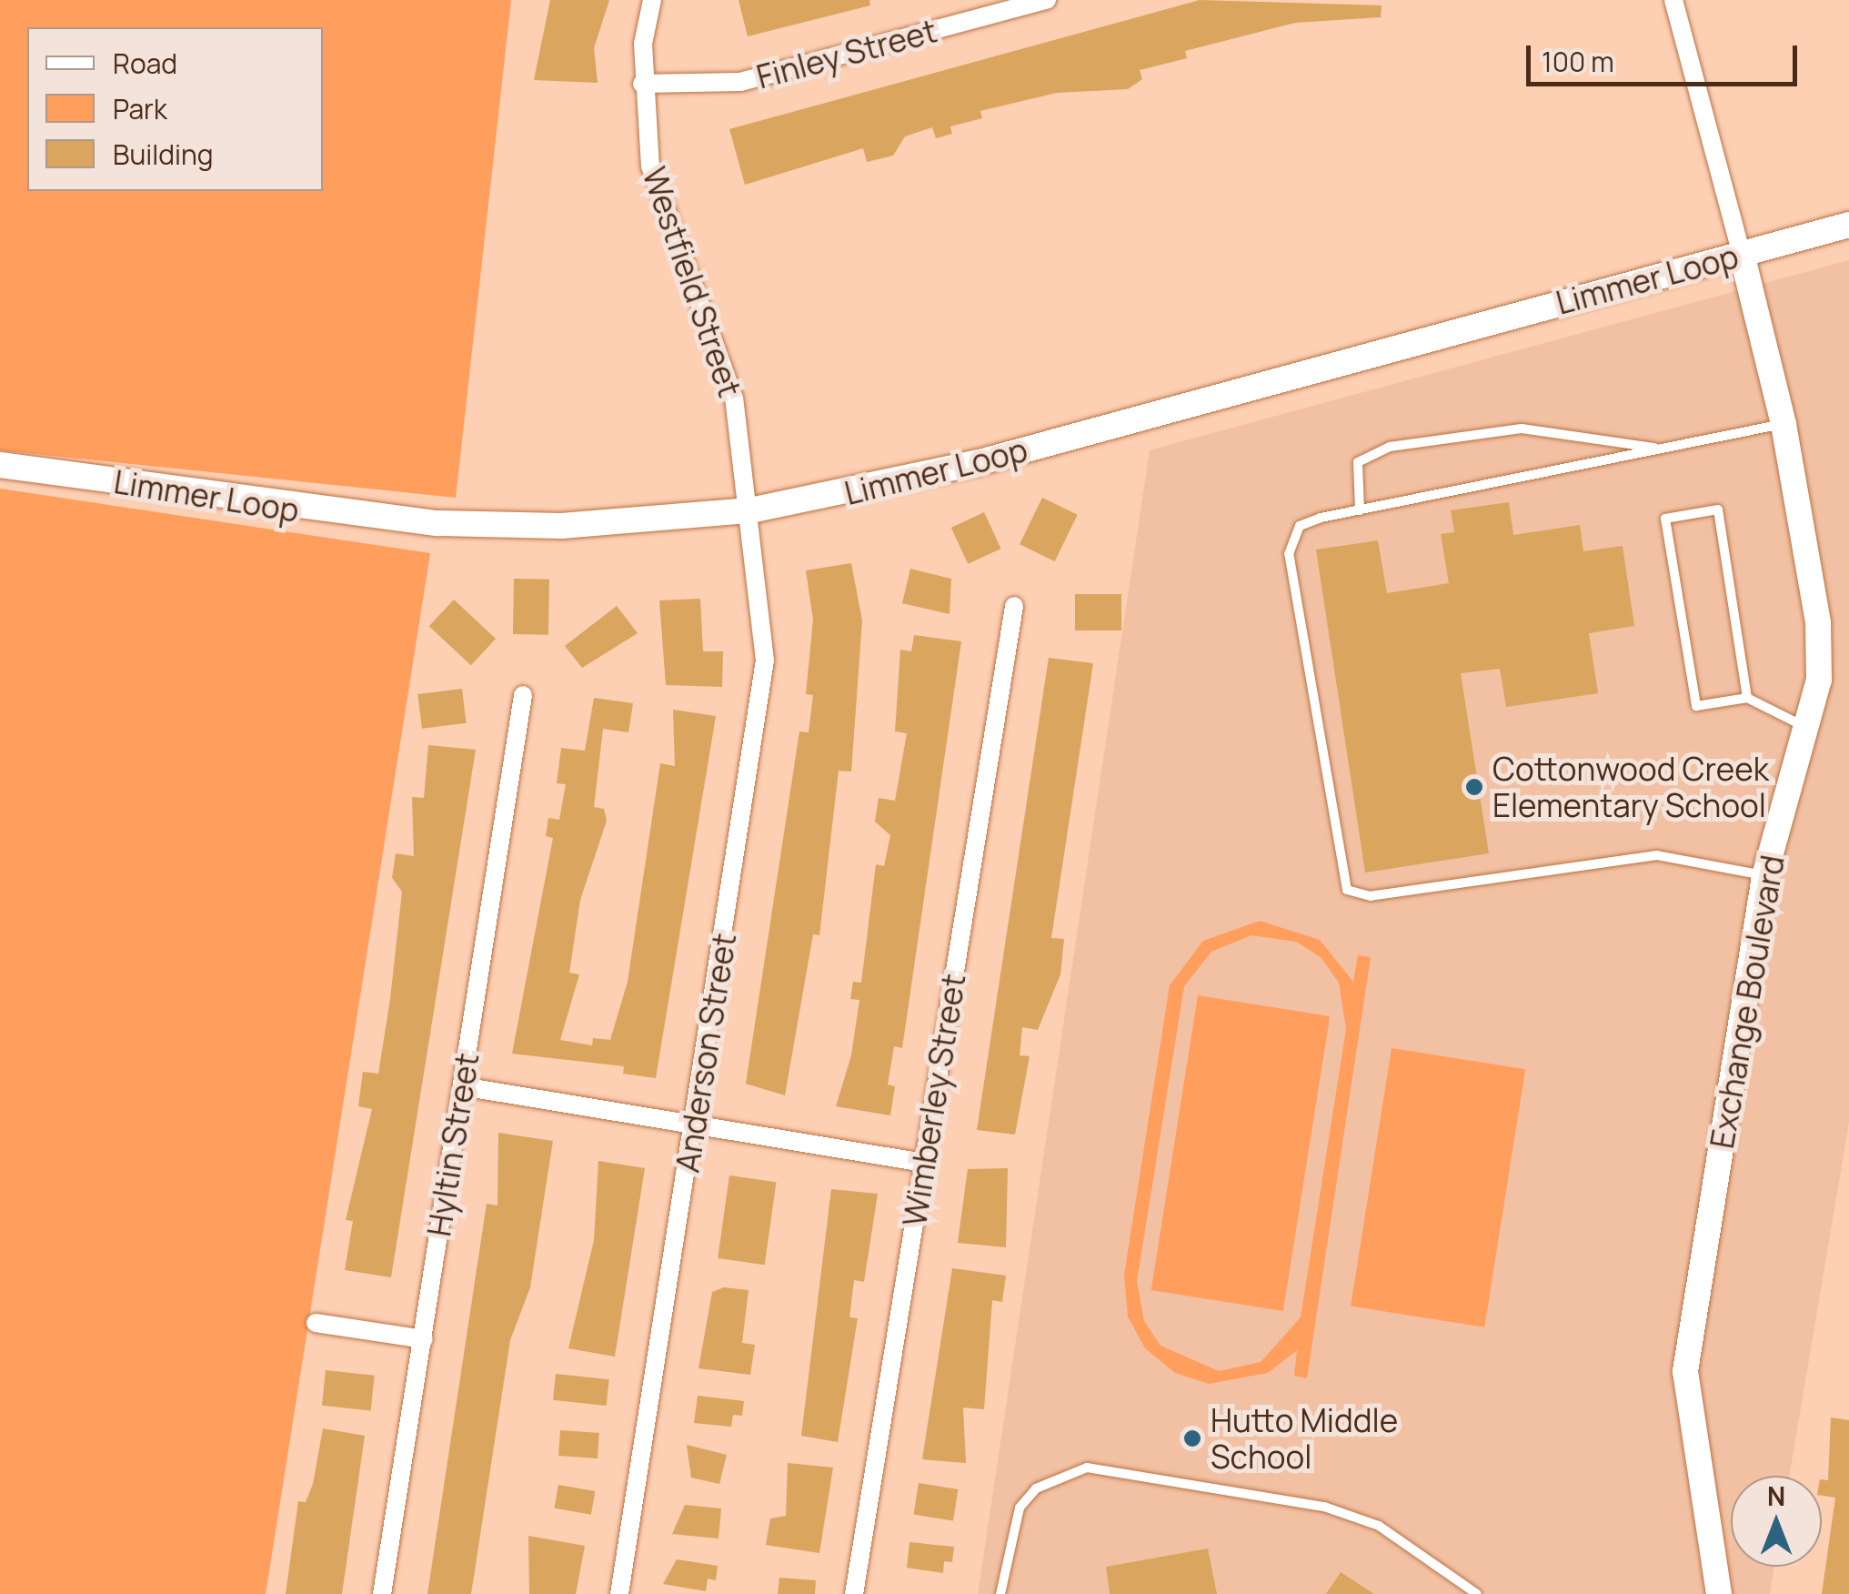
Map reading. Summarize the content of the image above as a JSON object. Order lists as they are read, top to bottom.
{
  "streets": {
    "street": [
      "Finley Street",
      "Limmer Loop",
      "Westfield Street",
      "Exchange Boulevard",
      "Anderson Street",
      "Wimberley Street",
      "Hyltin Street"
    ]
  },
  "crossings": [
    ["Finley Street", "Westfield Street"],
    ["Limmer Loop", "Westfield Street"],
    ["Limmer Loop", "Exchange Boulevard"],
    ["Limmer Loop", "Anderson Street"],
    ["Westfield Street", "Anderson Street"]
  ],
  "places": ["Cottonwood Creek Elementary School", "Hutto Middle School"],
  "legend": ["Road", "Park", "Building"],
  "scale_bar": "100 m",
  "north": "top"
}
